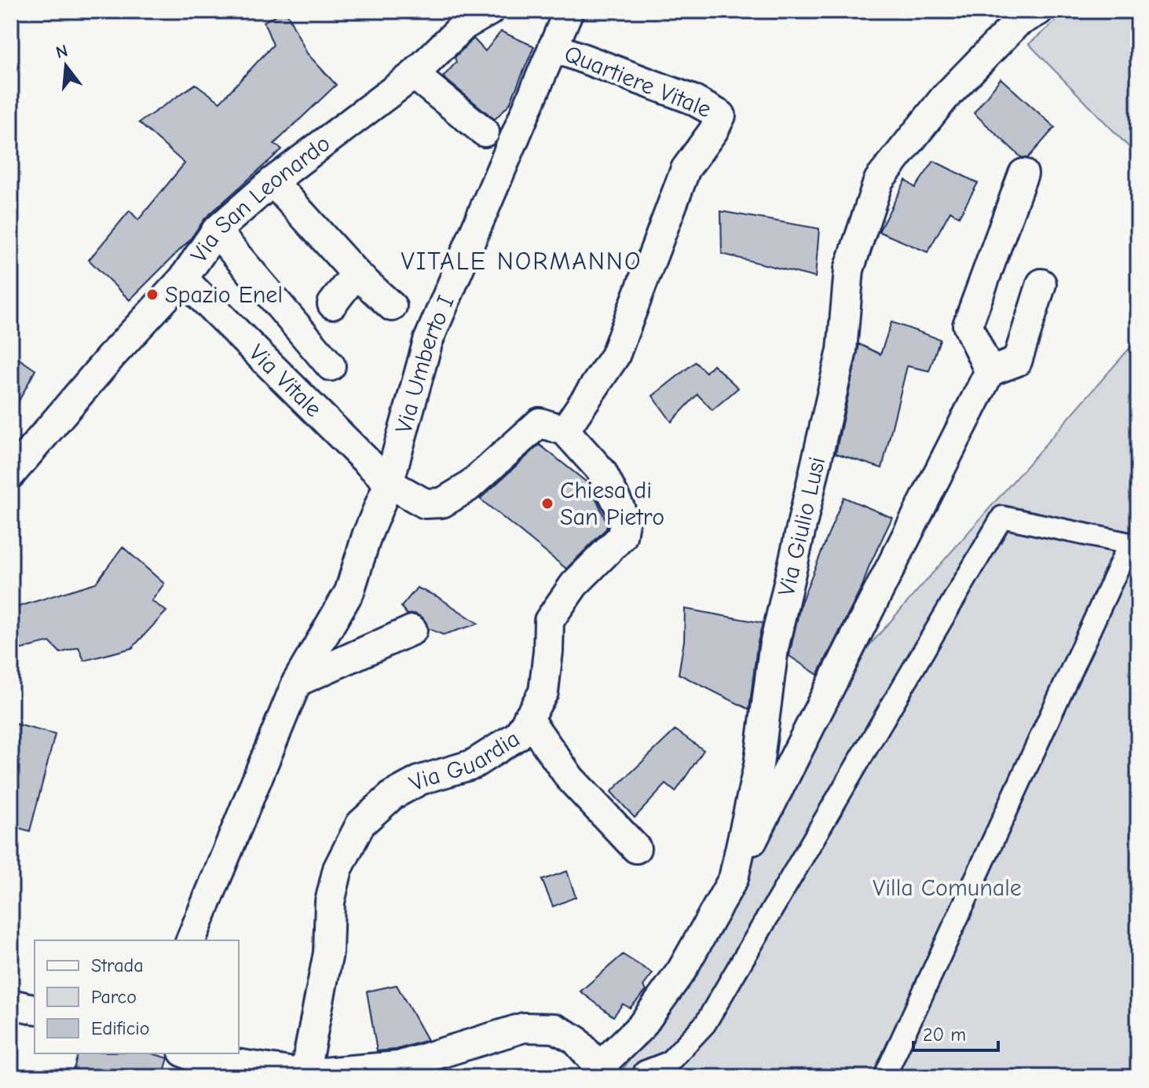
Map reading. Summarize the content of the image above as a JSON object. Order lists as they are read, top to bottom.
{
  "streets": {
    "street": [
      "Quartiere Vitale",
      "Via San Leonardo",
      "Via Umberto I",
      "Via Vitale",
      "Via Giulio Lusi",
      "Via Guardia"
    ]
  },
  "crossings": [
    ["Quartiere Vitale", "Via Umberto I"],
    ["Quartiere Vitale", "Via Guardia"],
    ["Via San Leonardo", "Via Vitale"],
    ["Via Umberto I", "Via Vitale"]
  ],
  "districts": ["VITALE NORMANNO"],
  "parks": ["Villa Comunale"],
  "places": ["Spazio Enel", "Chiesa di San Pietro"],
  "legend": ["Strada", "Parco", "Edificio"],
  "scale_bar": "20 m",
  "north": "top"
}
